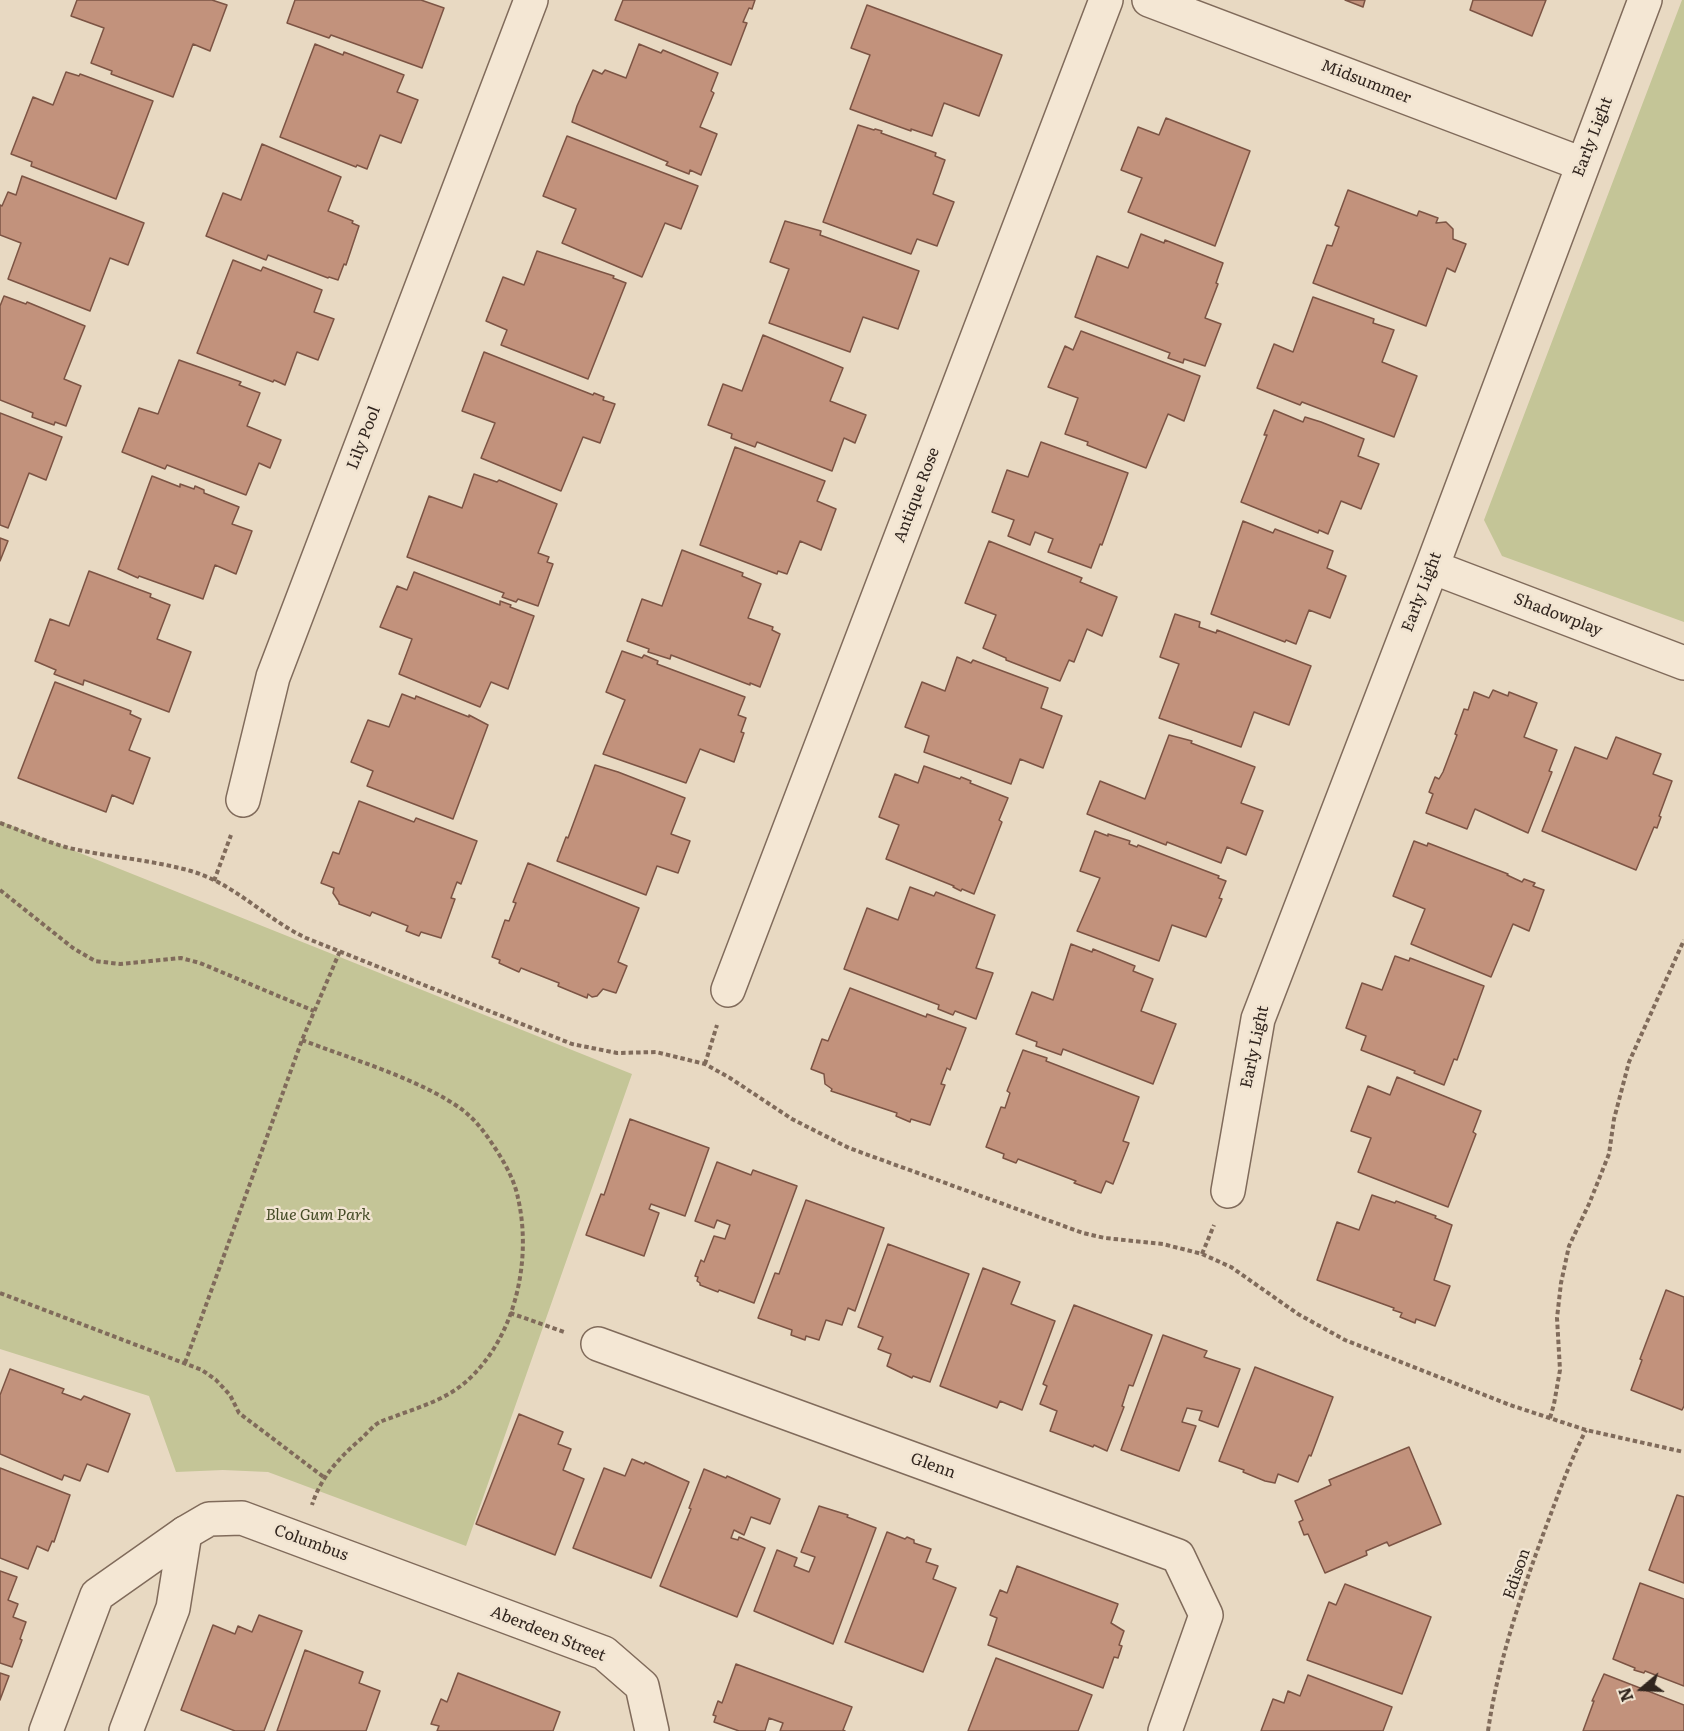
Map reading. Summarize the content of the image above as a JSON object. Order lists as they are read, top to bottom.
{
  "streets": {
    "street": [
      "Midsummer",
      "Early Light",
      "Lily Pool",
      "Antique Rose",
      "Shadowplay",
      "Glenn",
      "Columbus",
      "Aberdeen Street"
    ],
    "path": ["Edison"]
  },
  "crossings": [
    ["Midsummer", "Early Light"],
    ["Early Light", "Shadowplay"],
    ["Columbus", "Aberdeen Street"]
  ],
  "parks": ["Blue Gum Park"],
  "north": "left"
}
